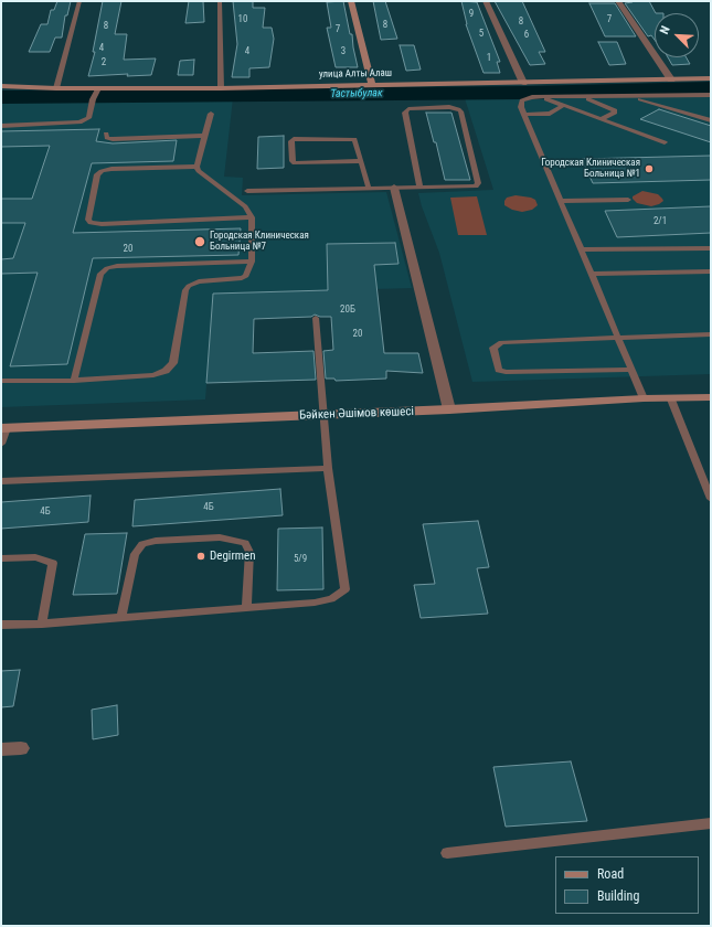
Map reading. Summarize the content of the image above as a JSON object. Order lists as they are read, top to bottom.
{
  "streets": {
    "street": ["улица Алты Алаш", "Бәйкен Әшімов көшесі"]
  },
  "water": ["Тастыбулак"],
  "places": ["Городская Клиническая Больница №1", "Городская Клиническая Больница №7", "Degirmen"],
  "house_numbers": [
    "9",
    "10",
    "7",
    "8",
    "8",
    "8",
    "7",
    "5",
    "6",
    "4",
    "4",
    "3",
    "1",
    "2",
    "2/1",
    "20",
    "20Б",
    "20",
    "4Б",
    "4Б",
    "5/9"
  ],
  "legend": ["Road", "Building"],
  "north": "top left"
}
